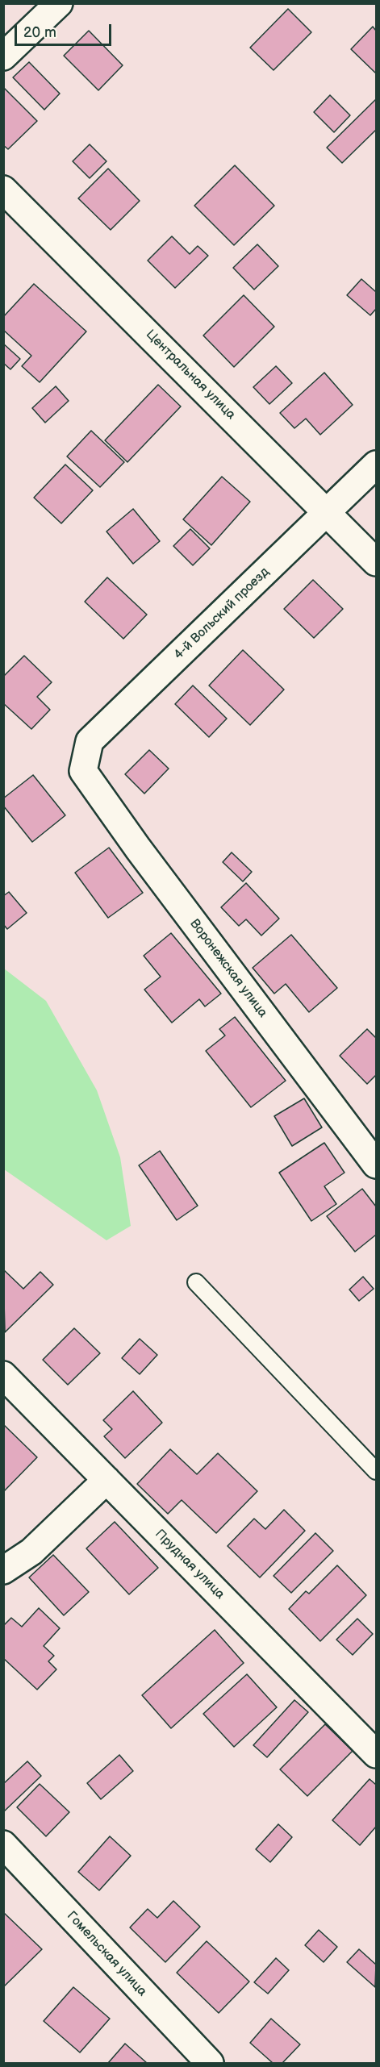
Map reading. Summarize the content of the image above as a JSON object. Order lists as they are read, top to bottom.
{
  "streets": {
    "street": [
      "Центральная улица",
      "4-й Вольский проезд",
      "Воронежская улица",
      "Прудная улица",
      "Гомельская улица"
    ]
  },
  "crossings": [
    ["Центральная улица", "4-й Вольский проезд"],
    ["4-й Вольский проезд", "Воронежская улица"]
  ],
  "scale_bar": "20 m"
}
